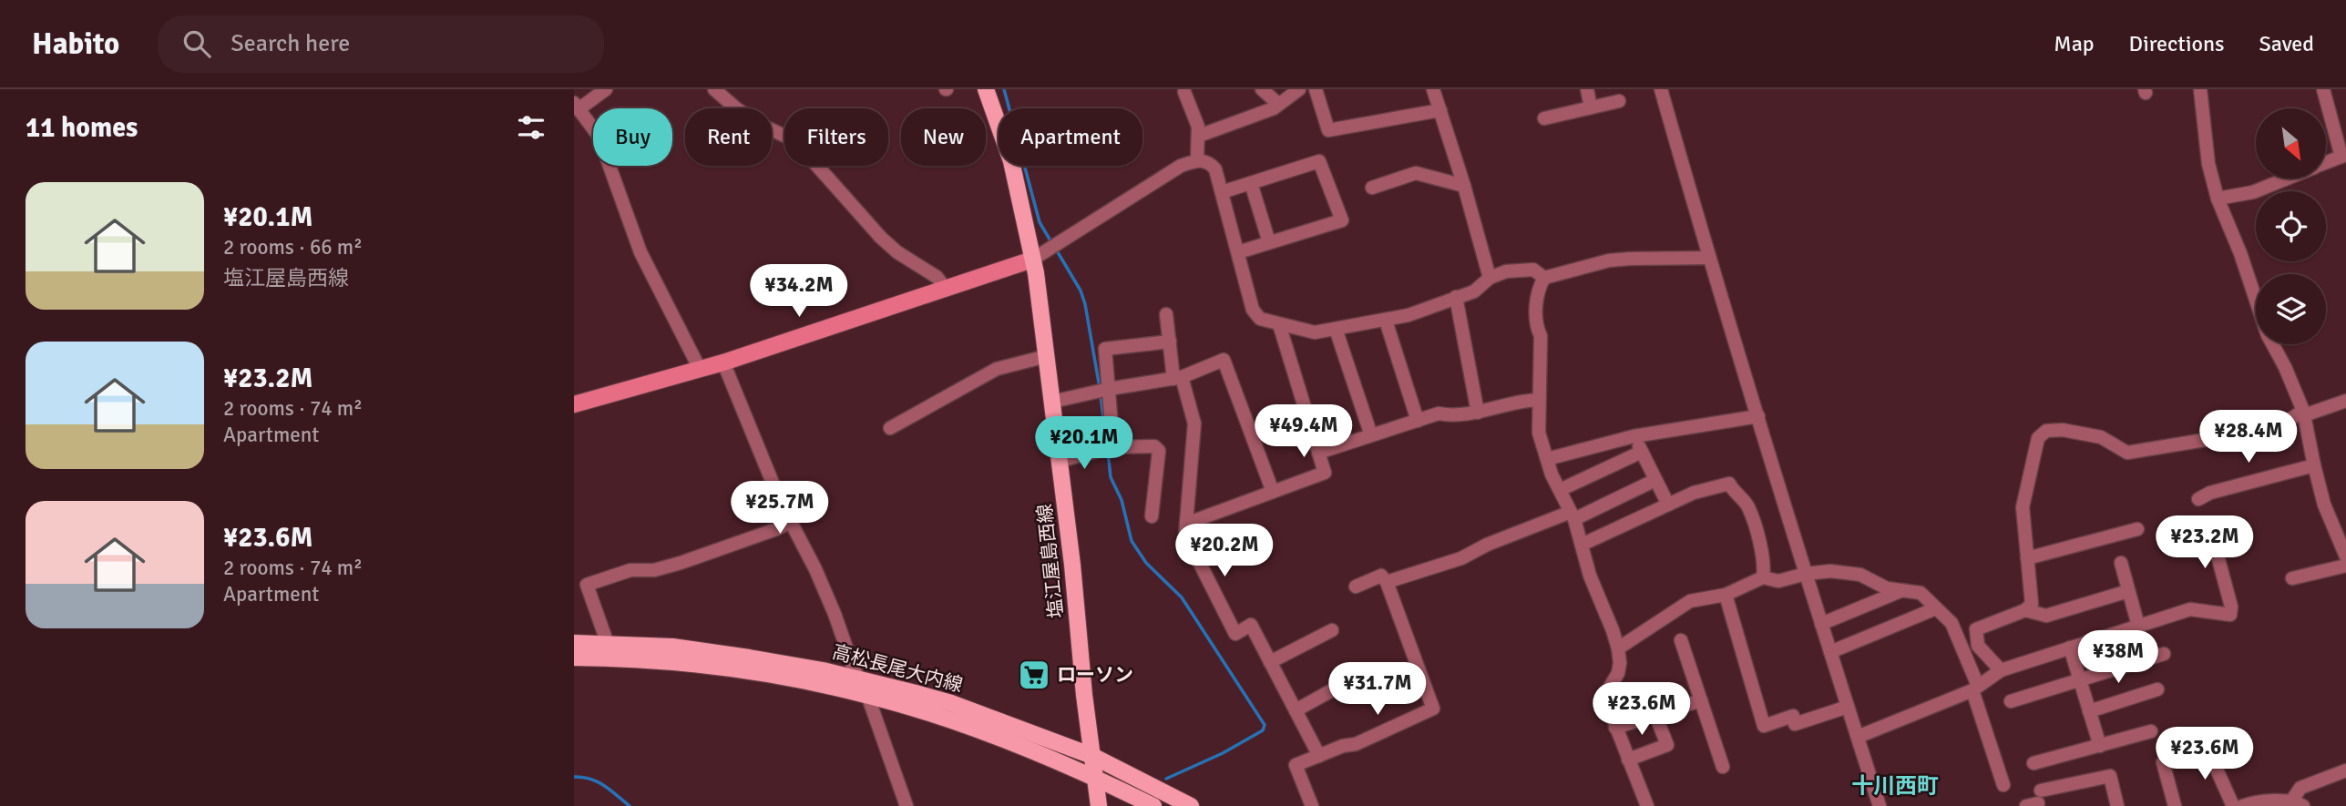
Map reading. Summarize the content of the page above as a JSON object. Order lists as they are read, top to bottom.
{
  "streets": {
    "main road": ["塩江屋島西線", "高松長尾大内線"]
  },
  "crossings": [
    ["塩江屋島西線", "高松長尾大内線"]
  ],
  "districts": ["十川西町"],
  "places": {
    "supermarket": ["ローソン"]
  },
  "north": "bottom right",
  "page": {
    "header": "Habito",
    "search": "Search here",
    "nav": ["Map", "Directions", "Saved"],
    "heading": "11 homes",
    "chip": [
      "Buy",
      "Rent",
      "Filters",
      "New",
      "Apartment"
    ],
    "list": [
      {
        "name": "¥20.1M",
        "note": "2 rooms · 66 m² · 塩江屋島西線"
      },
      {
        "name": "¥23.2M",
        "note": "2 rooms · 74 m² · Apartment"
      },
      {
        "name": "¥23.6M",
        "note": "2 rooms · 74 m² · Apartment"
      }
    ],
    "price": [
      "¥34.2M",
      "¥49.4M",
      "¥28.4M",
      "¥20.1M",
      "¥25.7M",
      "¥23.2M",
      "¥20.2M",
      "¥38M",
      "¥31.7M",
      "¥23.6M",
      "¥23.6M"
    ]
  }
}
